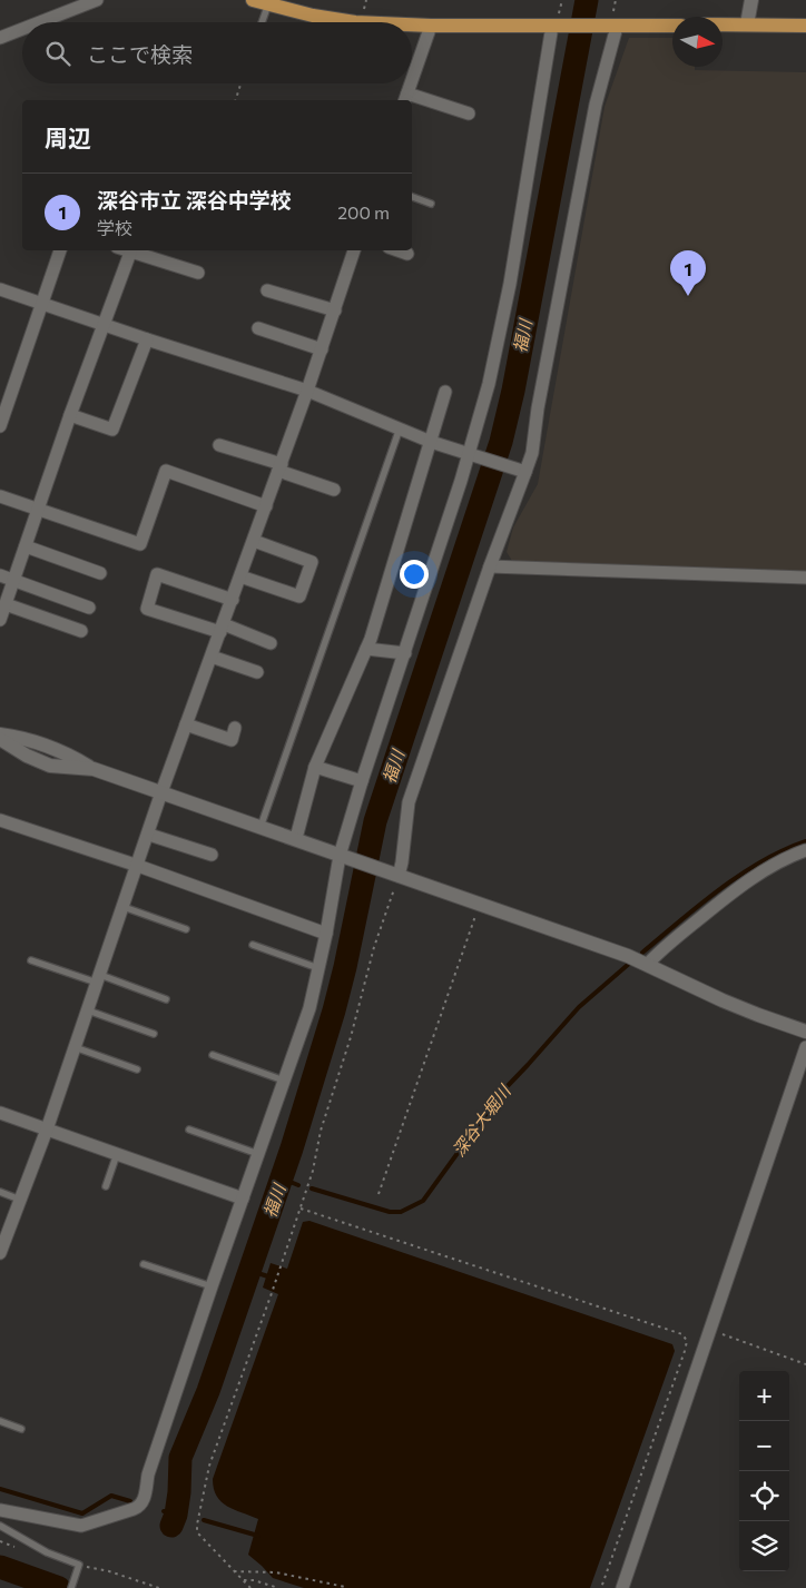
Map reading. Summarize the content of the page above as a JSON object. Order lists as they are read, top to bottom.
{
  "water": ["福川", "深谷大堀川"],
  "north": "right",
  "page": {
    "search": "ここで検索",
    "heading": "周辺",
    "list": [
      {
        "mark": "1",
        "name": "深谷市立 深谷中学校",
        "note": "学校",
        "value": "200 m"
      }
    ],
    "pins": "1",
    "map_buttons": ["+", "−"]
  }
}
